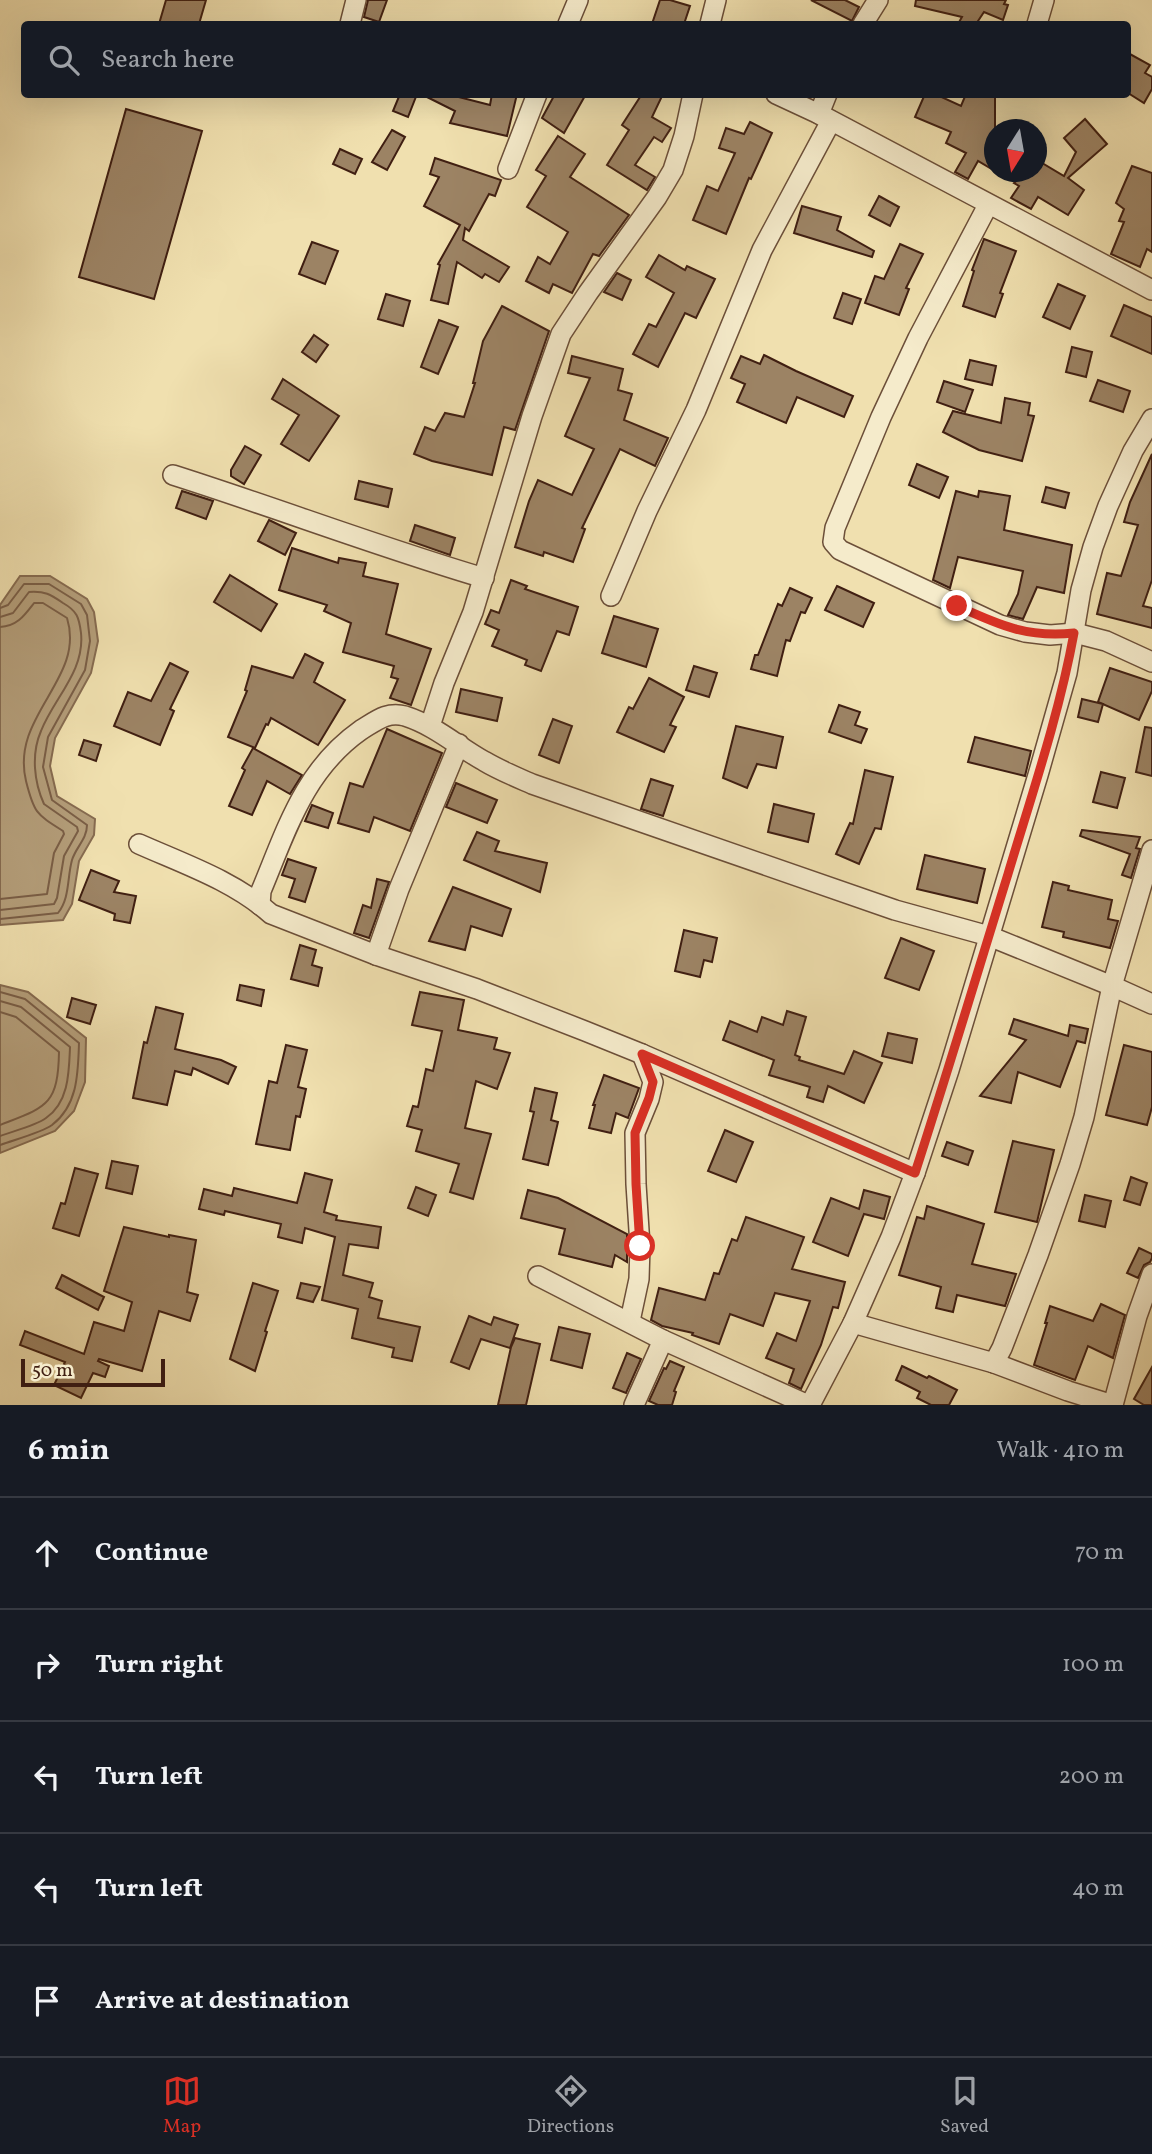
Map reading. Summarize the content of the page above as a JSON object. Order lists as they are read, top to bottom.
{
  "scale_bar": "50 m",
  "north": "bottom",
  "page": {
    "search": "Search here",
    "scale": "50 m",
    "heading": ["6 min", "Walk · 410 m"],
    "list": [
      ["Continue", "70 m"],
      ["Turn right", "100 m"],
      ["Turn left", "200 m"],
      ["Turn left", "40 m"],
      "Arrive at destination"
    ],
    "nav": ["Map", "Directions", "Saved"]
  }
}
